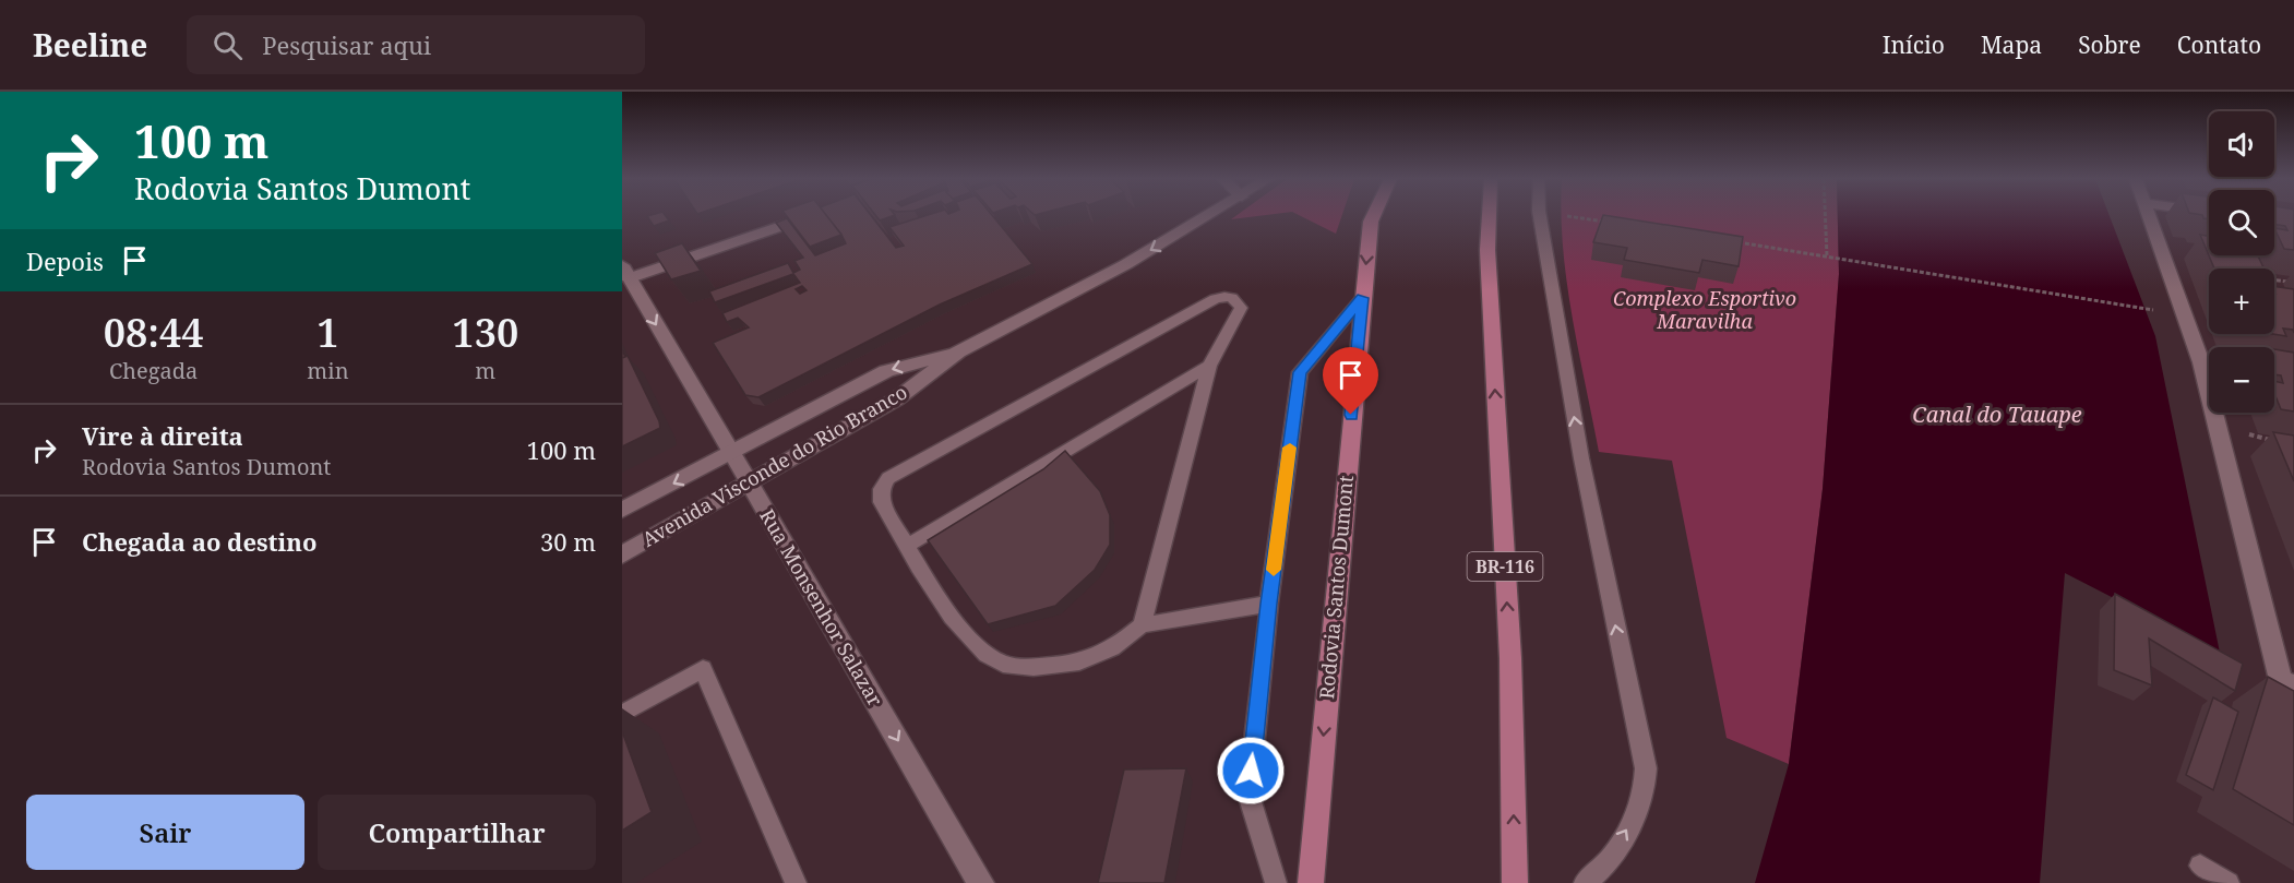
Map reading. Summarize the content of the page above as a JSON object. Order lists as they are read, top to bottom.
{
  "streets": {
    "highway": ["BR-116", "Rodovia Santos Dumont"],
    "street": ["Avenida Visconde do Rio Branco", "Rua Monsenhor Salazar"]
  },
  "crossings": [
    ["Avenida Visconde do Rio Branco", "Rua Monsenhor Salazar"]
  ],
  "one_way": ["Rua Monsenhor Salazar"],
  "water": ["Canal do Tauape"],
  "parks": ["Complexo Esportivo Maravilha"],
  "page": {
    "header": "Beeline",
    "search": "Pesquisar aqui",
    "nav": [
      "Início",
      "Mapa",
      "Sobre",
      "Contato"
    ],
    "turn": ["100 m", "Rodovia Santos Dumont"],
    "map_buttons": ["+", "−"],
    "then": "Depois",
    "eta": [
      "08:44",
      "Chegada",
      "1",
      "min",
      "130",
      "m"
    ],
    "list": [
      {
        "name": "Vire à direita",
        "note": "Rodovia Santos Dumont",
        "value": "100 m"
      },
      {
        "name": "Chegada ao destino",
        "value": "30 m"
      }
    ],
    "buttons": ["Sair", "Compartilhar"]
  }
}
